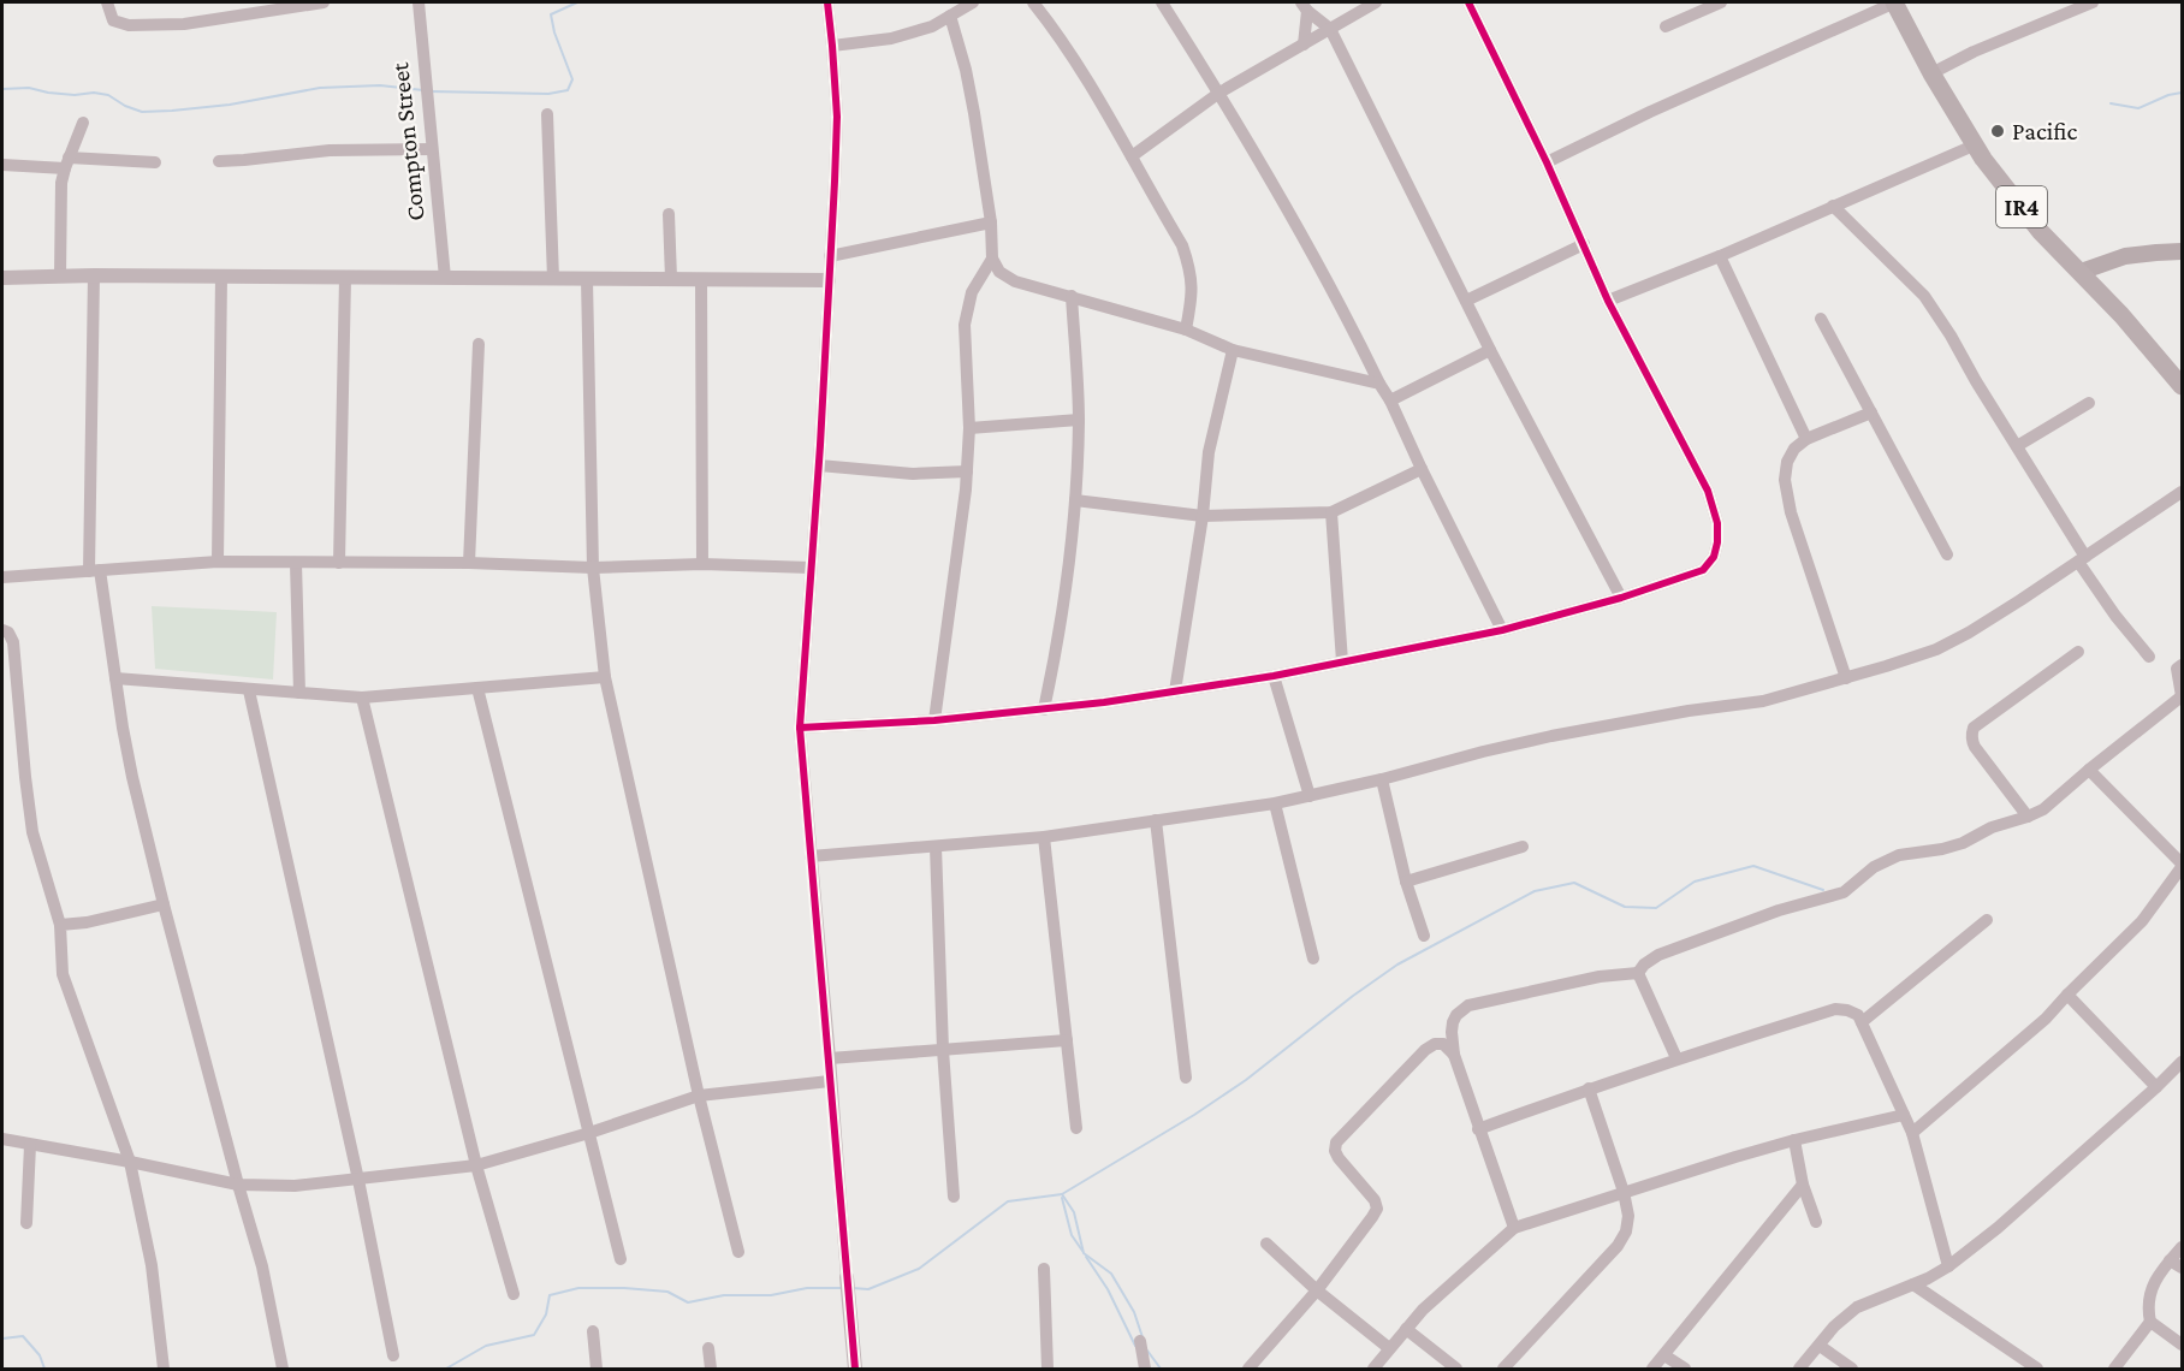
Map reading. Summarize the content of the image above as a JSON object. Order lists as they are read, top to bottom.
{
  "streets": {
    "main road": ["IR4"],
    "street": ["Compton Street"]
  },
  "places": ["Pacific"]
}
